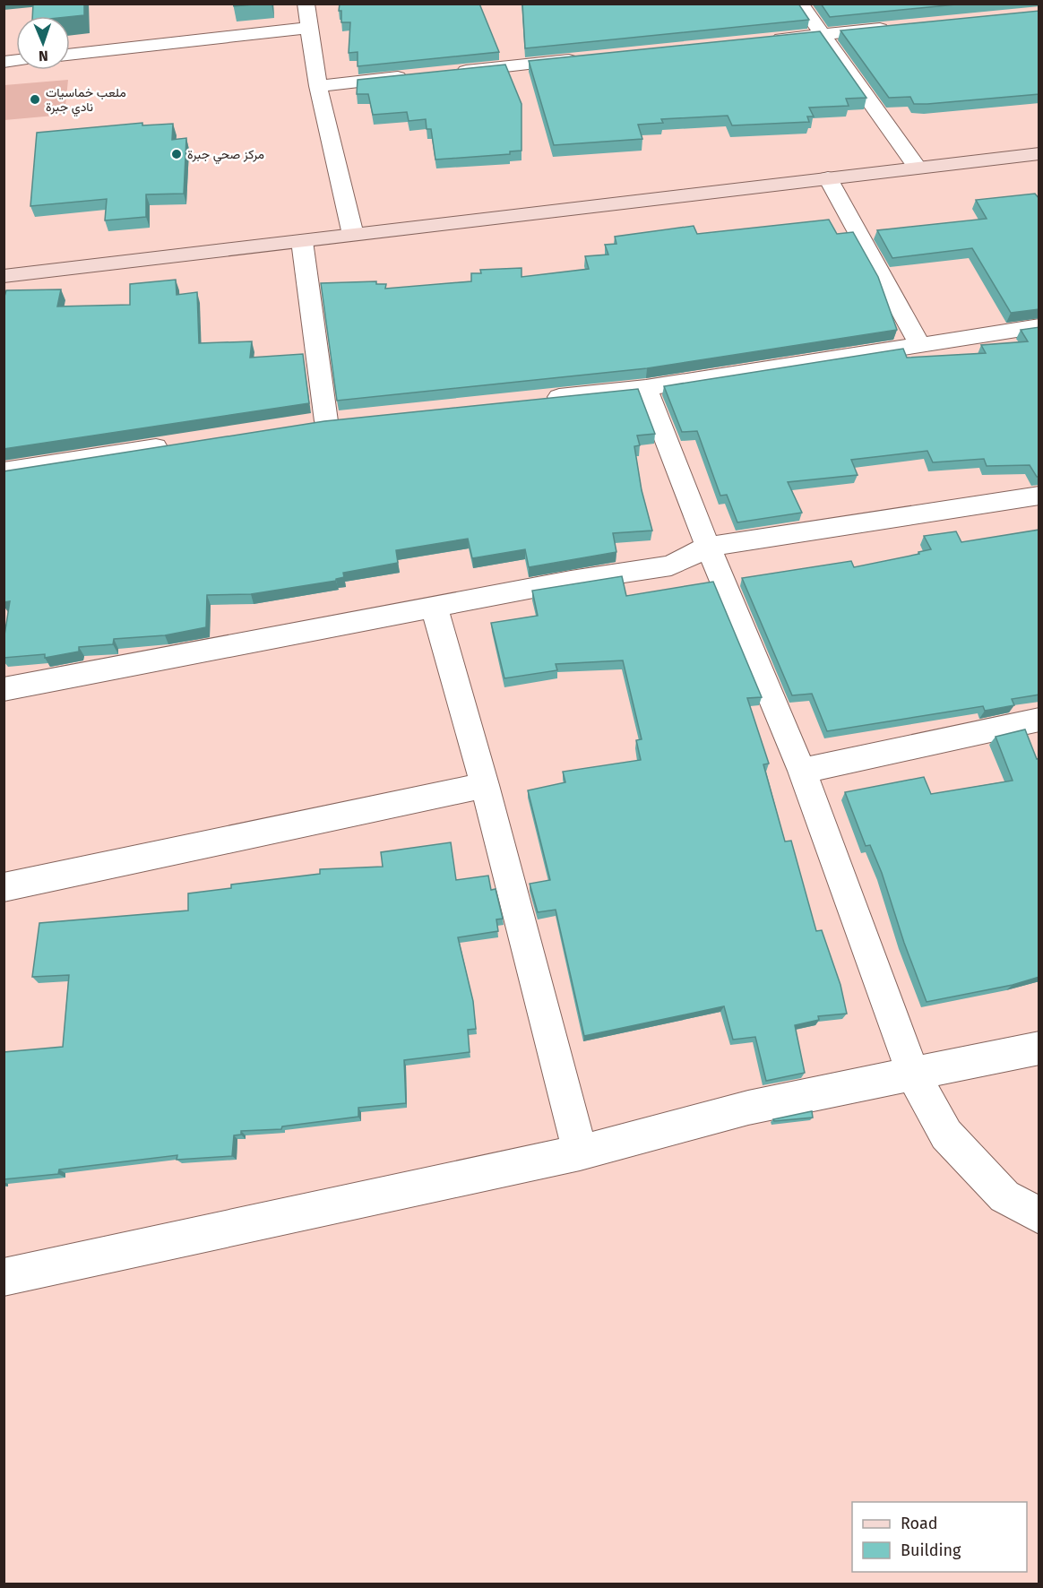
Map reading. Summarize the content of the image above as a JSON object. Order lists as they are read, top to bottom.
{
  "places": ["ملعب خماسيات نادي جبرة", "مركز صحي جبرة"],
  "legend": ["Road", "Building"],
  "north": "bottom"
}
